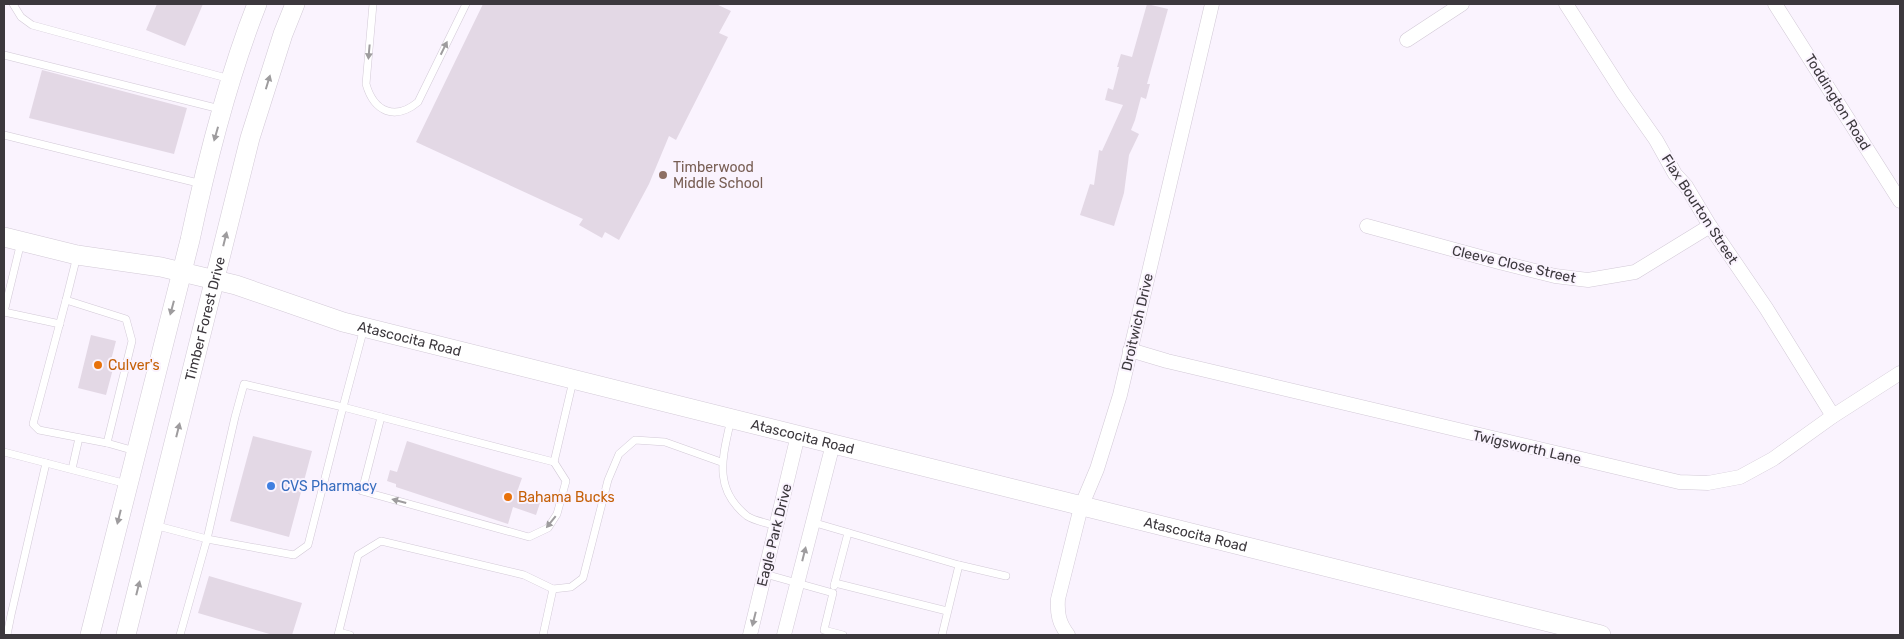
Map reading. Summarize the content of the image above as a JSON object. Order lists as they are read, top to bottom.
{
  "streets": {
    "main road": ["Timber Forest Drive", "Atascocita Road"],
    "street": [
      "Toddington Road",
      "Flax Bourton Street",
      "Cleeve Close Street",
      "Droitwich Drive",
      "Twigsworth Lane",
      "Eagle Park Drive"
    ]
  },
  "crossings": [
    ["Flax Bourton Street", "Cleeve Close Street"],
    ["Flax Bourton Street", "Twigsworth Lane"],
    ["Timber Forest Drive", "Atascocita Road"],
    ["Droitwich Drive", "Atascocita Road"],
    ["Droitwich Drive", "Twigsworth Lane"],
    ["Atascocita Road", "Eagle Park Drive"]
  ],
  "places": [
    "Timberwood Middle School",
    "Culver's",
    "CVS Pharmacy",
    "Bahama Bucks"
  ]
}
